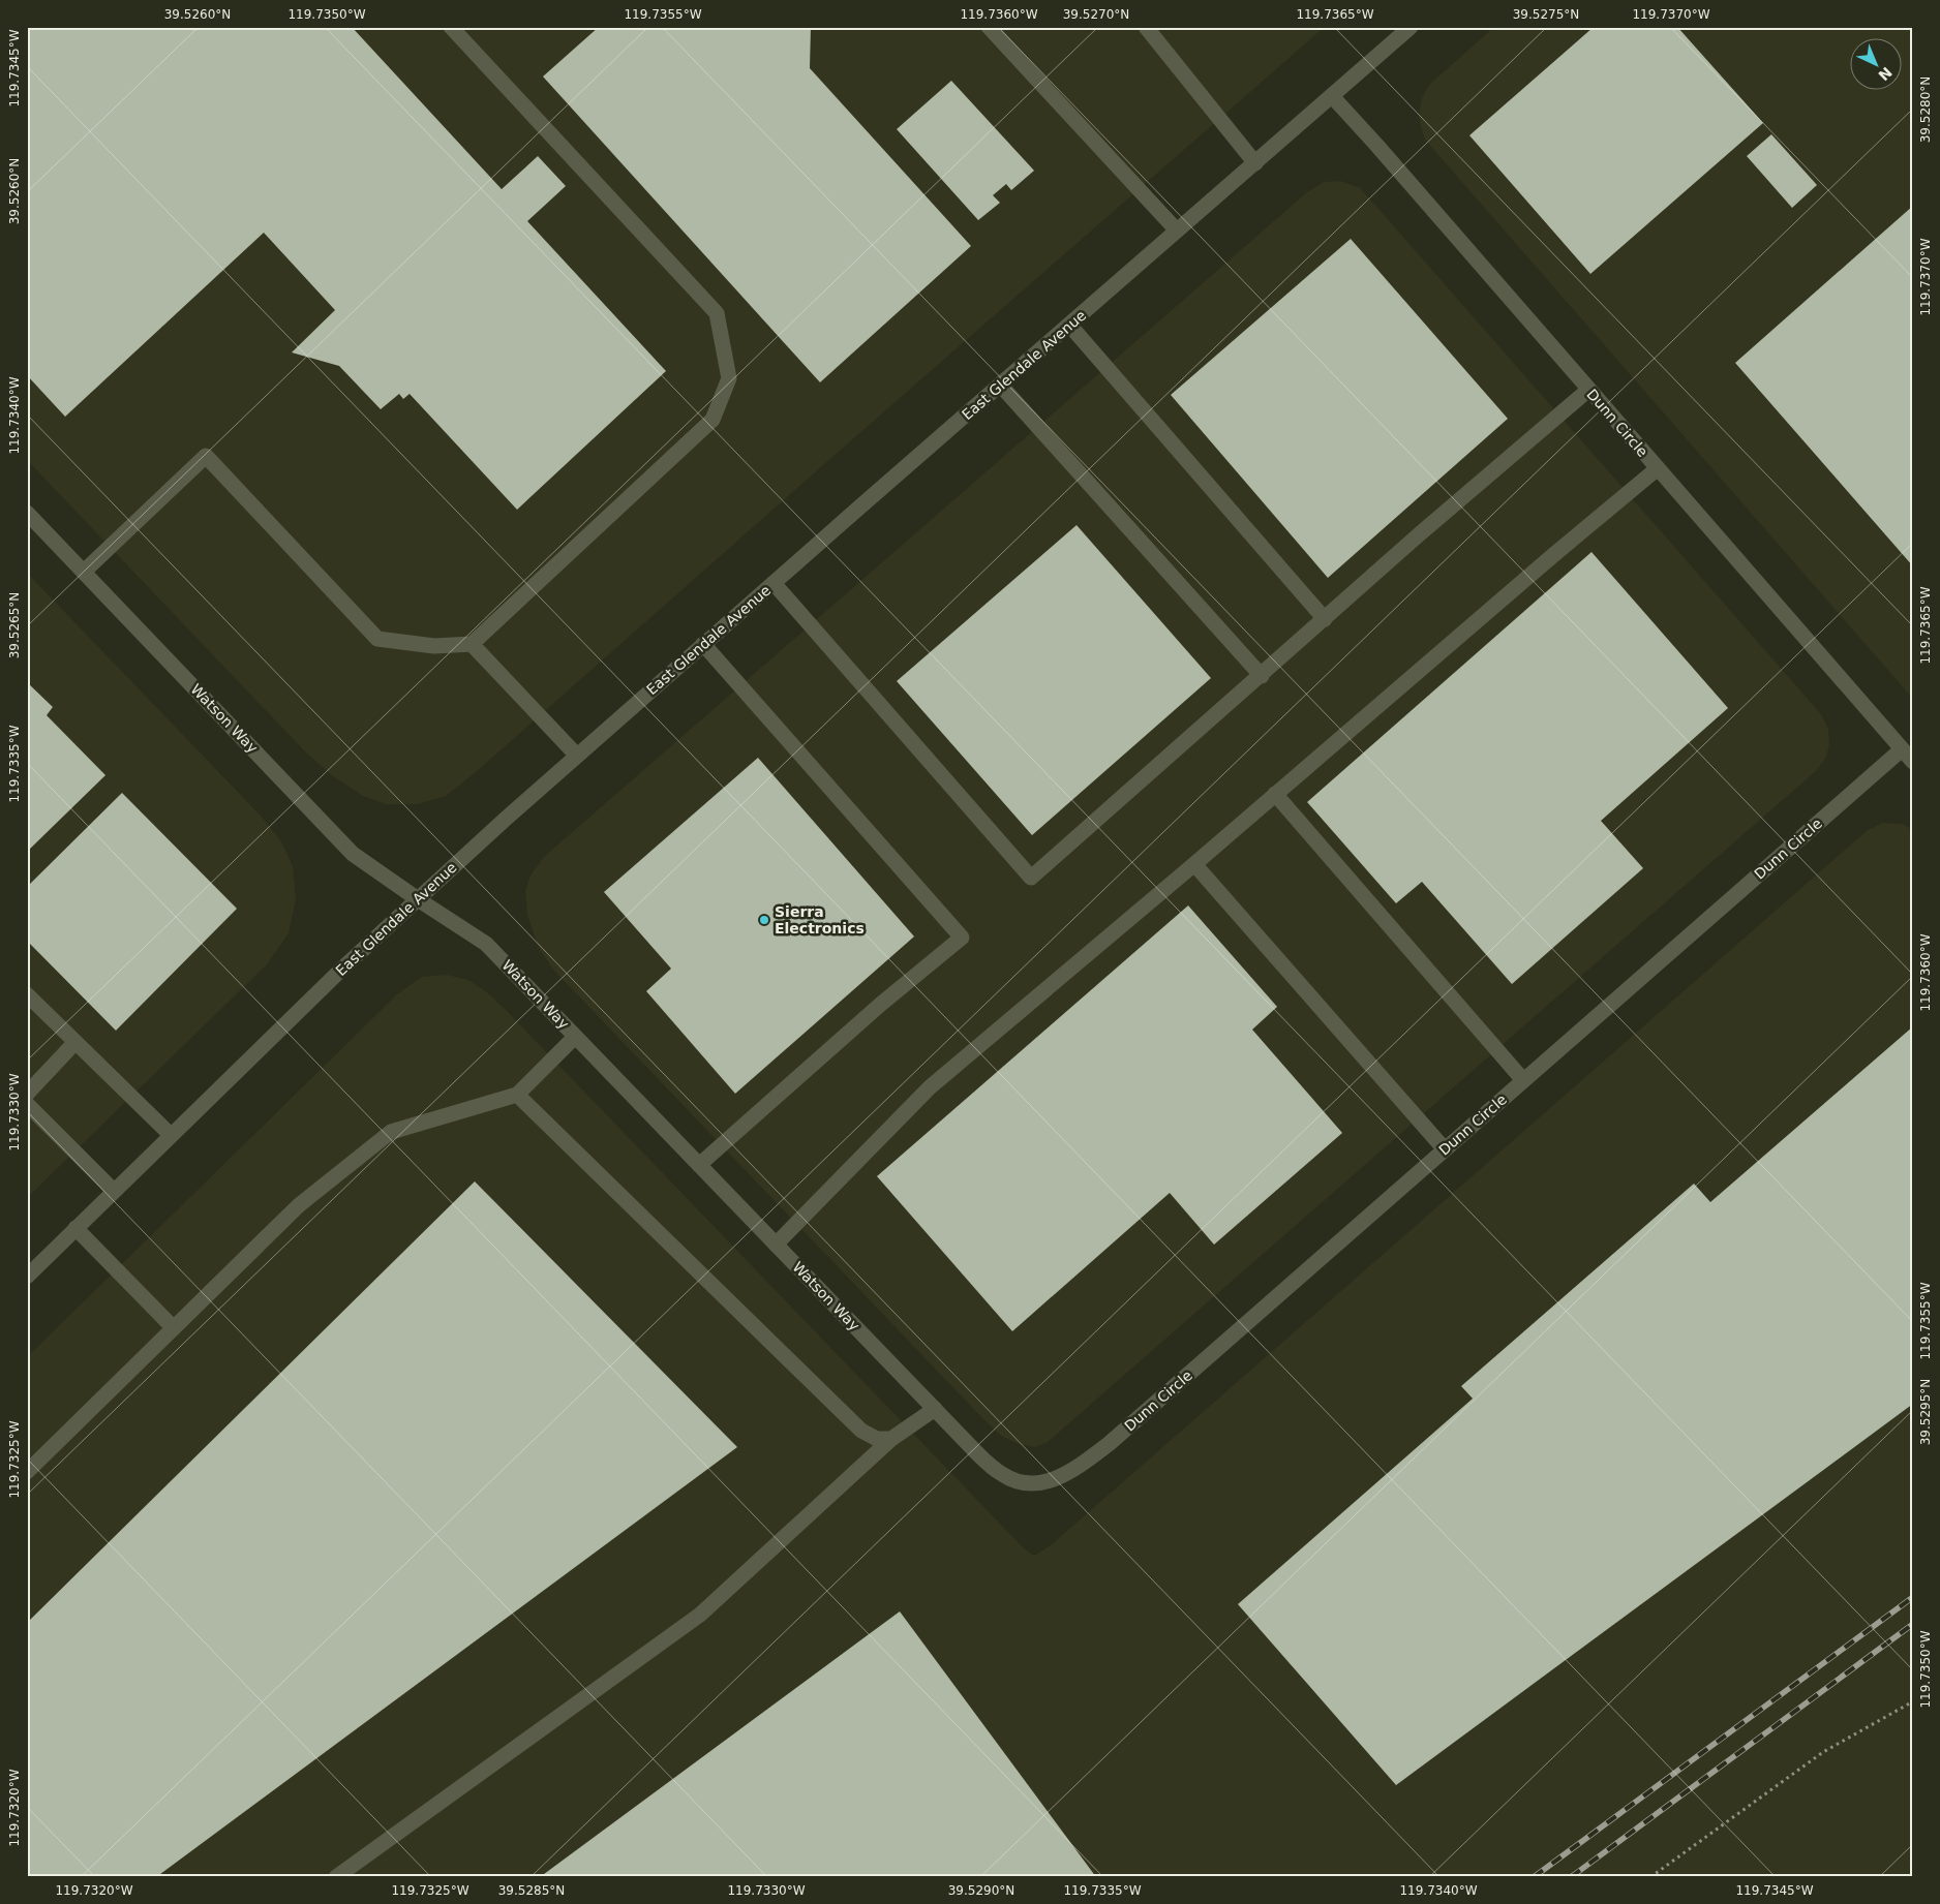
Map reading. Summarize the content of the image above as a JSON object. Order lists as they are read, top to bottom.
{
  "streets": {
    "street": ["East Glendale Avenue", "Dunn Circle", "Watson Way"]
  },
  "crossings": [
    ["East Glendale Avenue", "Dunn Circle"],
    ["East Glendale Avenue", "Watson Way"],
    ["Dunn Circle", "Watson Way"]
  ],
  "places": ["Sierra Electronics"],
  "north": "bottom right",
  "coordinates": [
    "39.5260°N",
    "119.7350°W",
    "119.7355°W",
    "119.7360°W",
    "39.5270°N",
    "119.7365°W",
    "39.5275°N",
    "119.7370°W",
    "119.7345°W",
    "39.5280°N",
    "119.7340°W",
    "39.5265°N",
    "119.7335°W",
    "119.7330°W",
    "39.5295°N",
    "119.7325°W",
    "119.7320°W",
    "39.5285°N",
    "39.5290°N"
  ]
}
